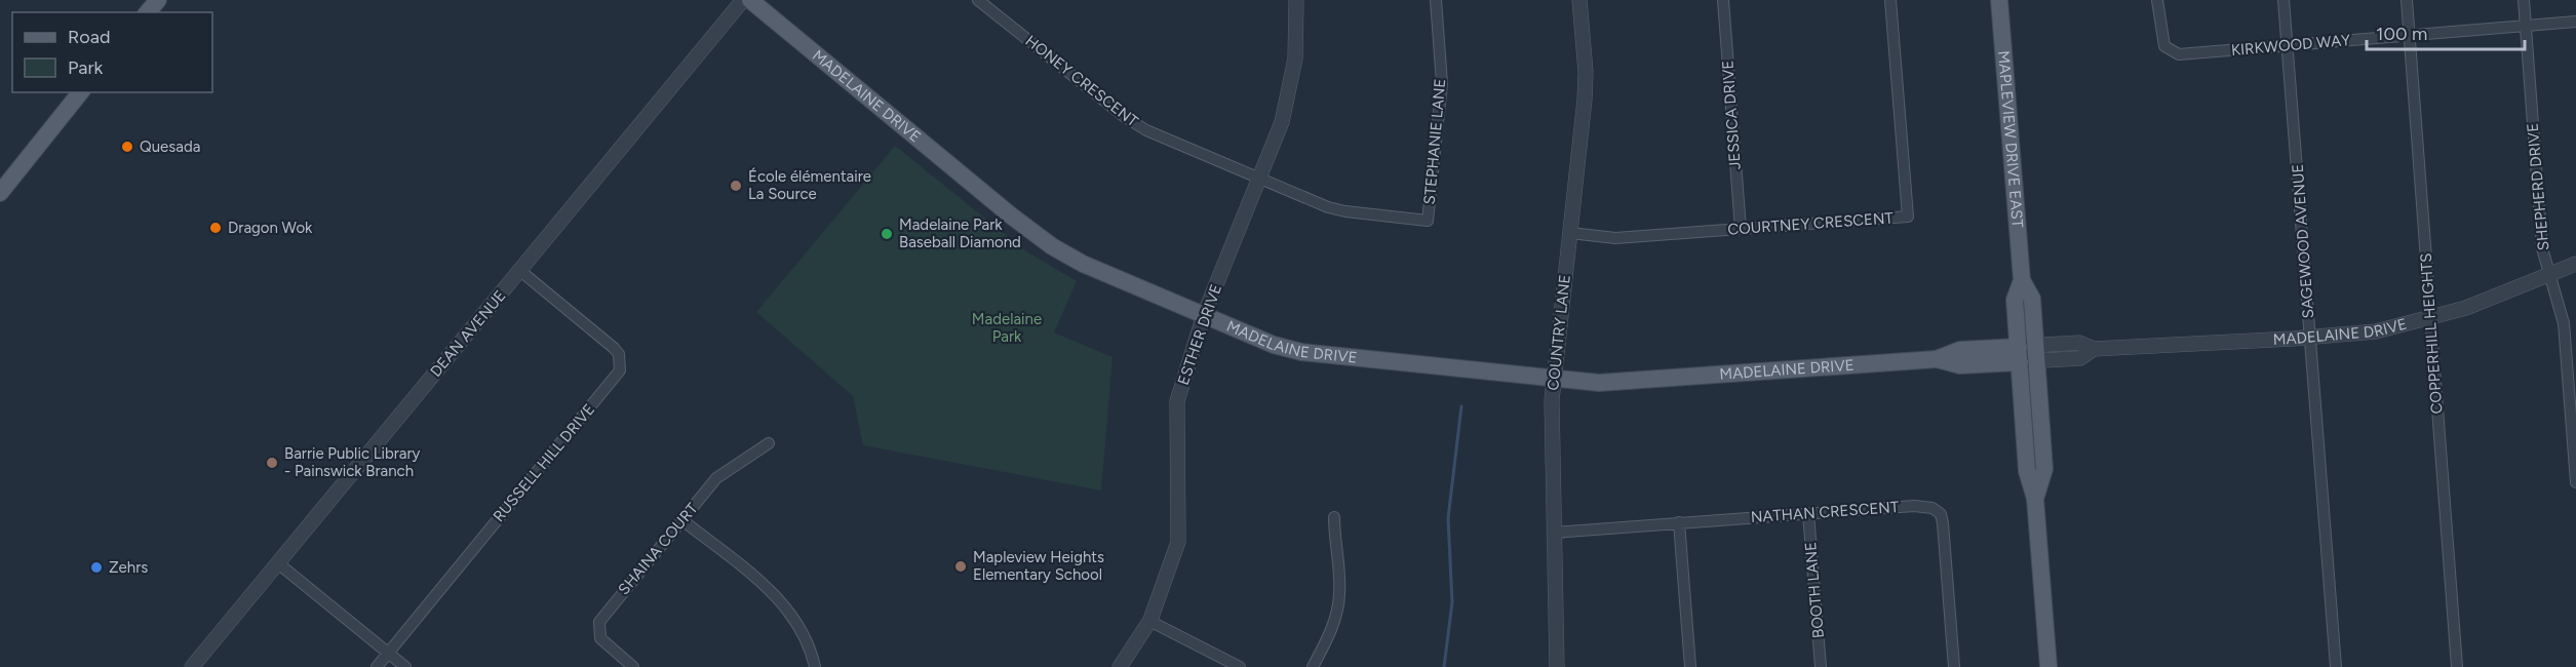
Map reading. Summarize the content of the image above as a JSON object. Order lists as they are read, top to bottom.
{
  "streets": {
    "main road": ["MADELAINE DRIVE", "MAPLEVIEW DRIVE EAST"],
    "street": [
      "KIRKWOOD WAY",
      "HONEY CRESCENT",
      "JESSICA DRIVE",
      "STEPHANIE LANE",
      "SHEPHERD DRIVE",
      "COURTNEY CRESCENT",
      "SAGEWOOD AVENUE",
      "COUNTRY LANE",
      "DEAN AVENUE",
      "COPPERHILL HEIGHTS",
      "ESTHER DRIVE",
      "RUSSELL HILL DRIVE",
      "NATHAN CRESCENT",
      "SHAINA COURT",
      "BOOTH LANE"
    ]
  },
  "crossings": [
    ["KIRKWOOD WAY", "SHEPHERD DRIVE"],
    ["KIRKWOOD WAY", "SAGEWOOD AVENUE"],
    ["KIRKWOOD WAY", "COPPERHILL HEIGHTS"],
    ["HONEY CRESCENT", "STEPHANIE LANE"],
    ["HONEY CRESCENT", "ESTHER DRIVE"],
    ["MADELAINE DRIVE", "MAPLEVIEW DRIVE EAST"],
    ["MADELAINE DRIVE", "SHEPHERD DRIVE"],
    ["MADELAINE DRIVE", "SAGEWOOD AVENUE"],
    ["MADELAINE DRIVE", "COUNTRY LANE"],
    ["MADELAINE DRIVE", "COPPERHILL HEIGHTS"],
    ["MADELAINE DRIVE", "ESTHER DRIVE"],
    ["JESSICA DRIVE", "COURTNEY CRESCENT"],
    ["STEPHANIE LANE", "ESTHER DRIVE"],
    ["COURTNEY CRESCENT", "COUNTRY LANE"],
    ["COUNTRY LANE", "NATHAN CRESCENT"],
    ["DEAN AVENUE", "RUSSELL HILL DRIVE"],
    ["NATHAN CRESCENT", "BOOTH LANE"]
  ],
  "parks": ["Madelaine Park"],
  "places": [
    "Quesada",
    "École élémentaire La Source",
    "Dragon Wok",
    "Madelaine Park Baseball Diamond",
    "Barrie Public Library - Painswick Branch",
    "Mapleview Heights Elementary School",
    "Zehrs"
  ],
  "legend": ["Road", "Park"],
  "scale_bar": "100 m"
}
